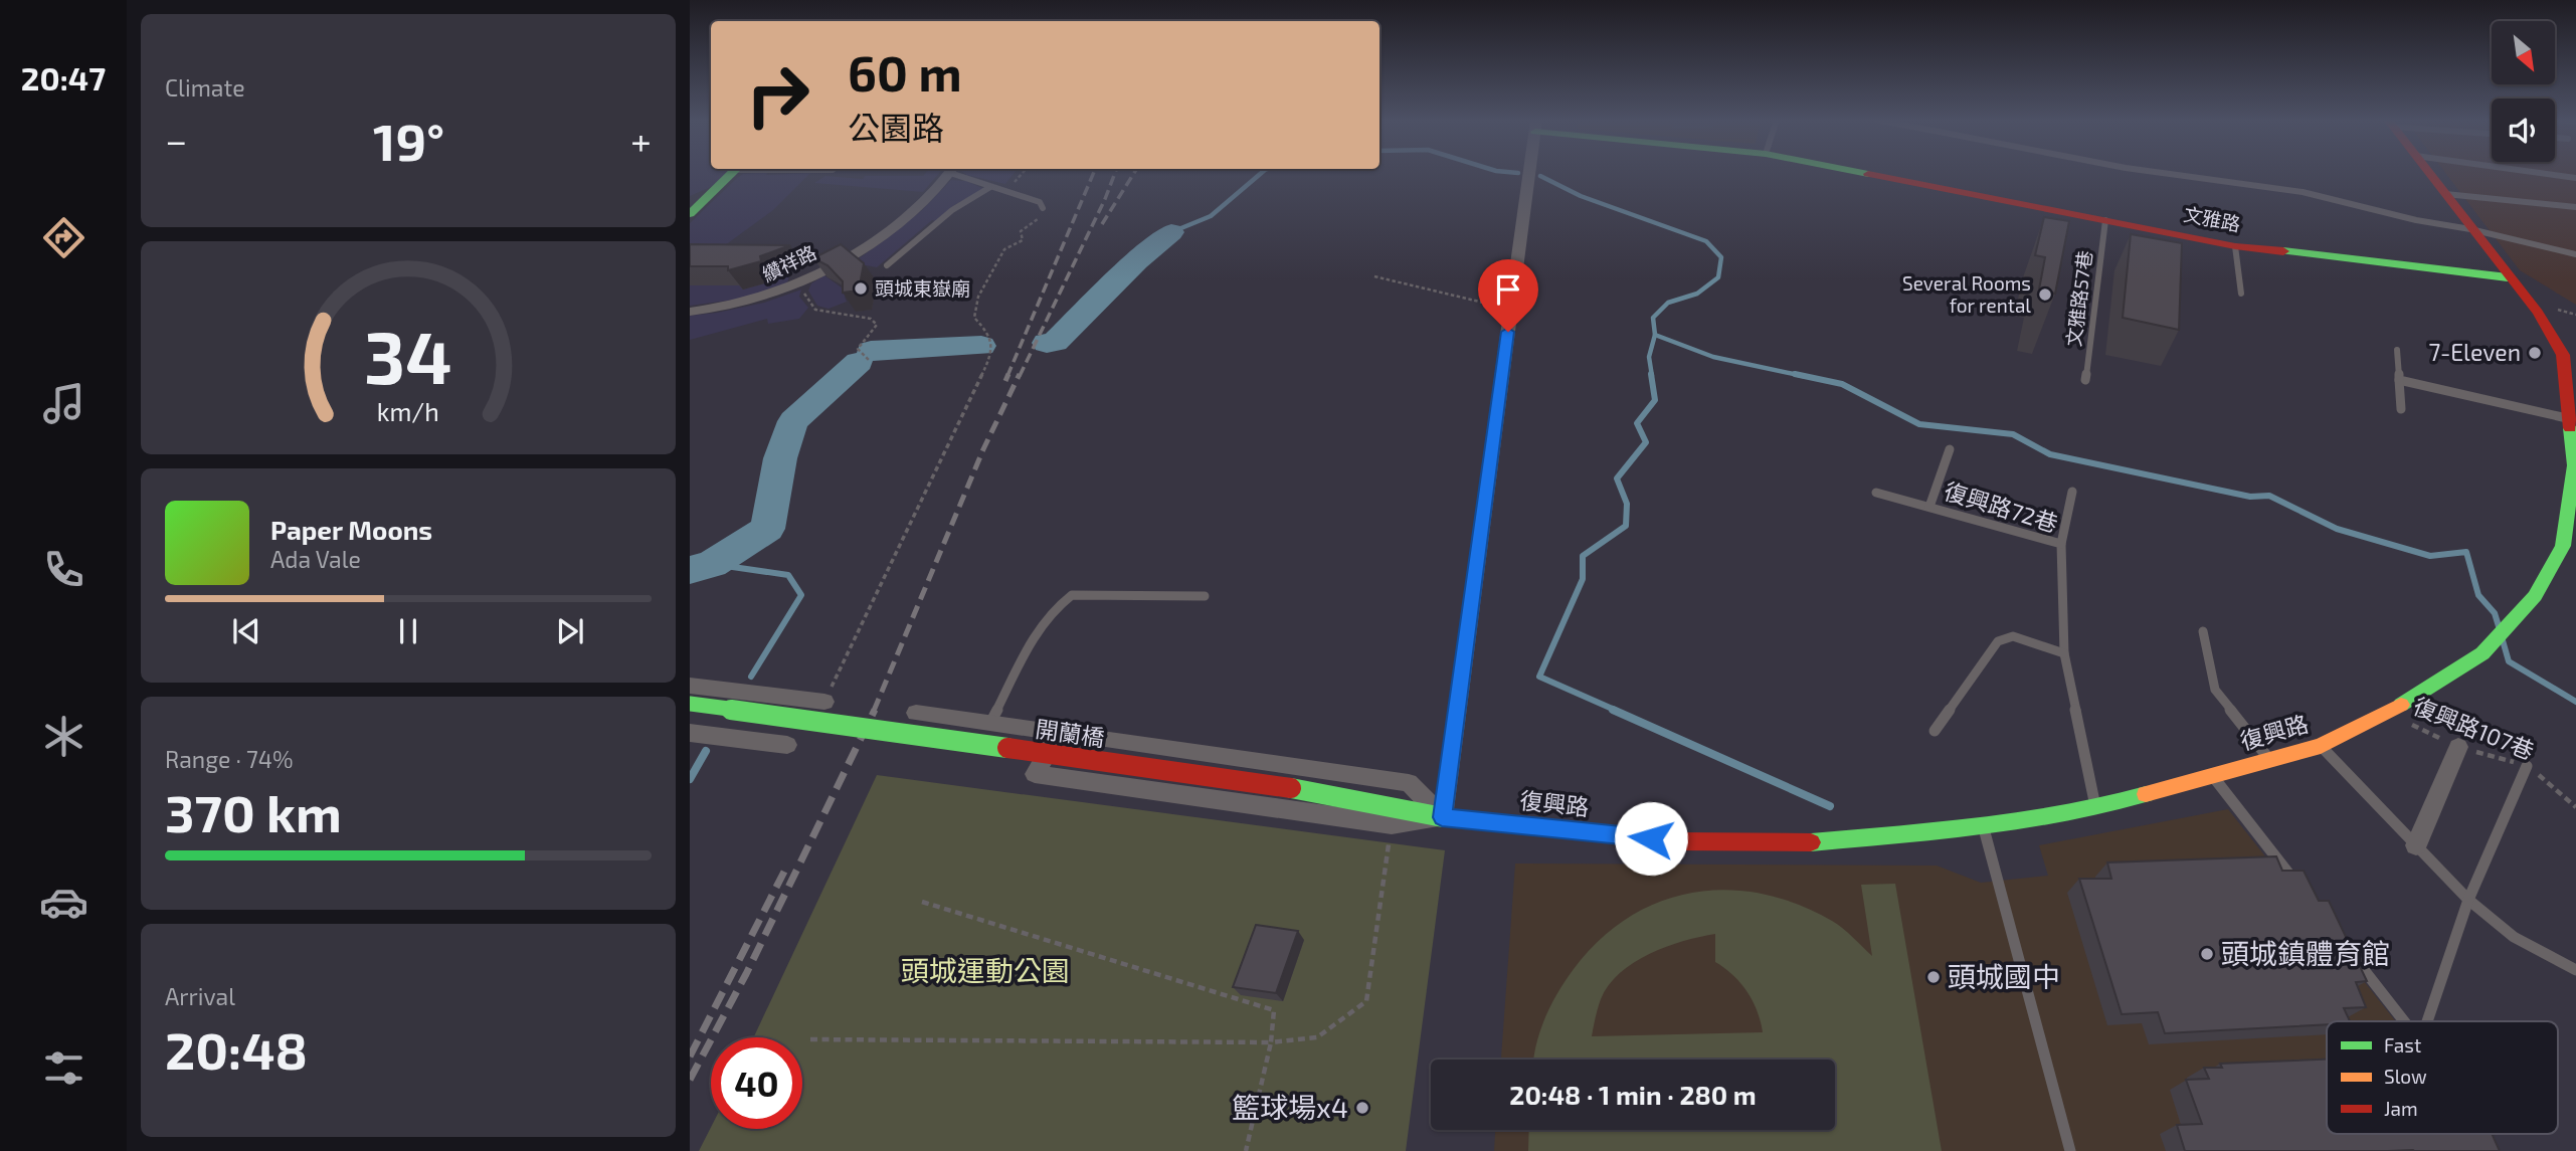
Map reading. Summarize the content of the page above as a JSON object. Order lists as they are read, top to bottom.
{
  "streets": {
    "street": [
      "文雅路",
      "纘祥路",
      "復興路",
      "開蘭橋"
    ],
    "lane": ["文雅路57巷", "復興路72巷"],
    "path": ["復興路107巷"]
  },
  "crossings": [
    ["文雅路", "文雅路57巷"],
    ["文雅路", "復興路"],
    ["復興路72巷", "復興路"],
    ["復興路107巷", "復興路"],
    ["復興路", "開蘭橋"]
  ],
  "parks": ["頭城運動公園"],
  "places": [
    "頭城東嶽廟",
    "Several Rooms for rental",
    "7-Eleven",
    "頭城鎮體育館",
    "頭城國中",
    "籃球場x4"
  ],
  "legend": ["Fast", "Slow", "Jam"],
  "north": "bottom right",
  "page": {
    "tabs": "20:47",
    "tile": [
      "Climate",
      ["Range · 74%", "370 km"],
      ["Arrival", "20:48"]
    ],
    "turn": ["60 m", "公園路"],
    "heat": ["−", "19°", "+"],
    "song": ["Paper Moons", "Ada Vale"],
    "limit": "40",
    "trip": "20:48 · 1 min · 280 m",
    "gauge": ["34", "km/h"]
  }
}
